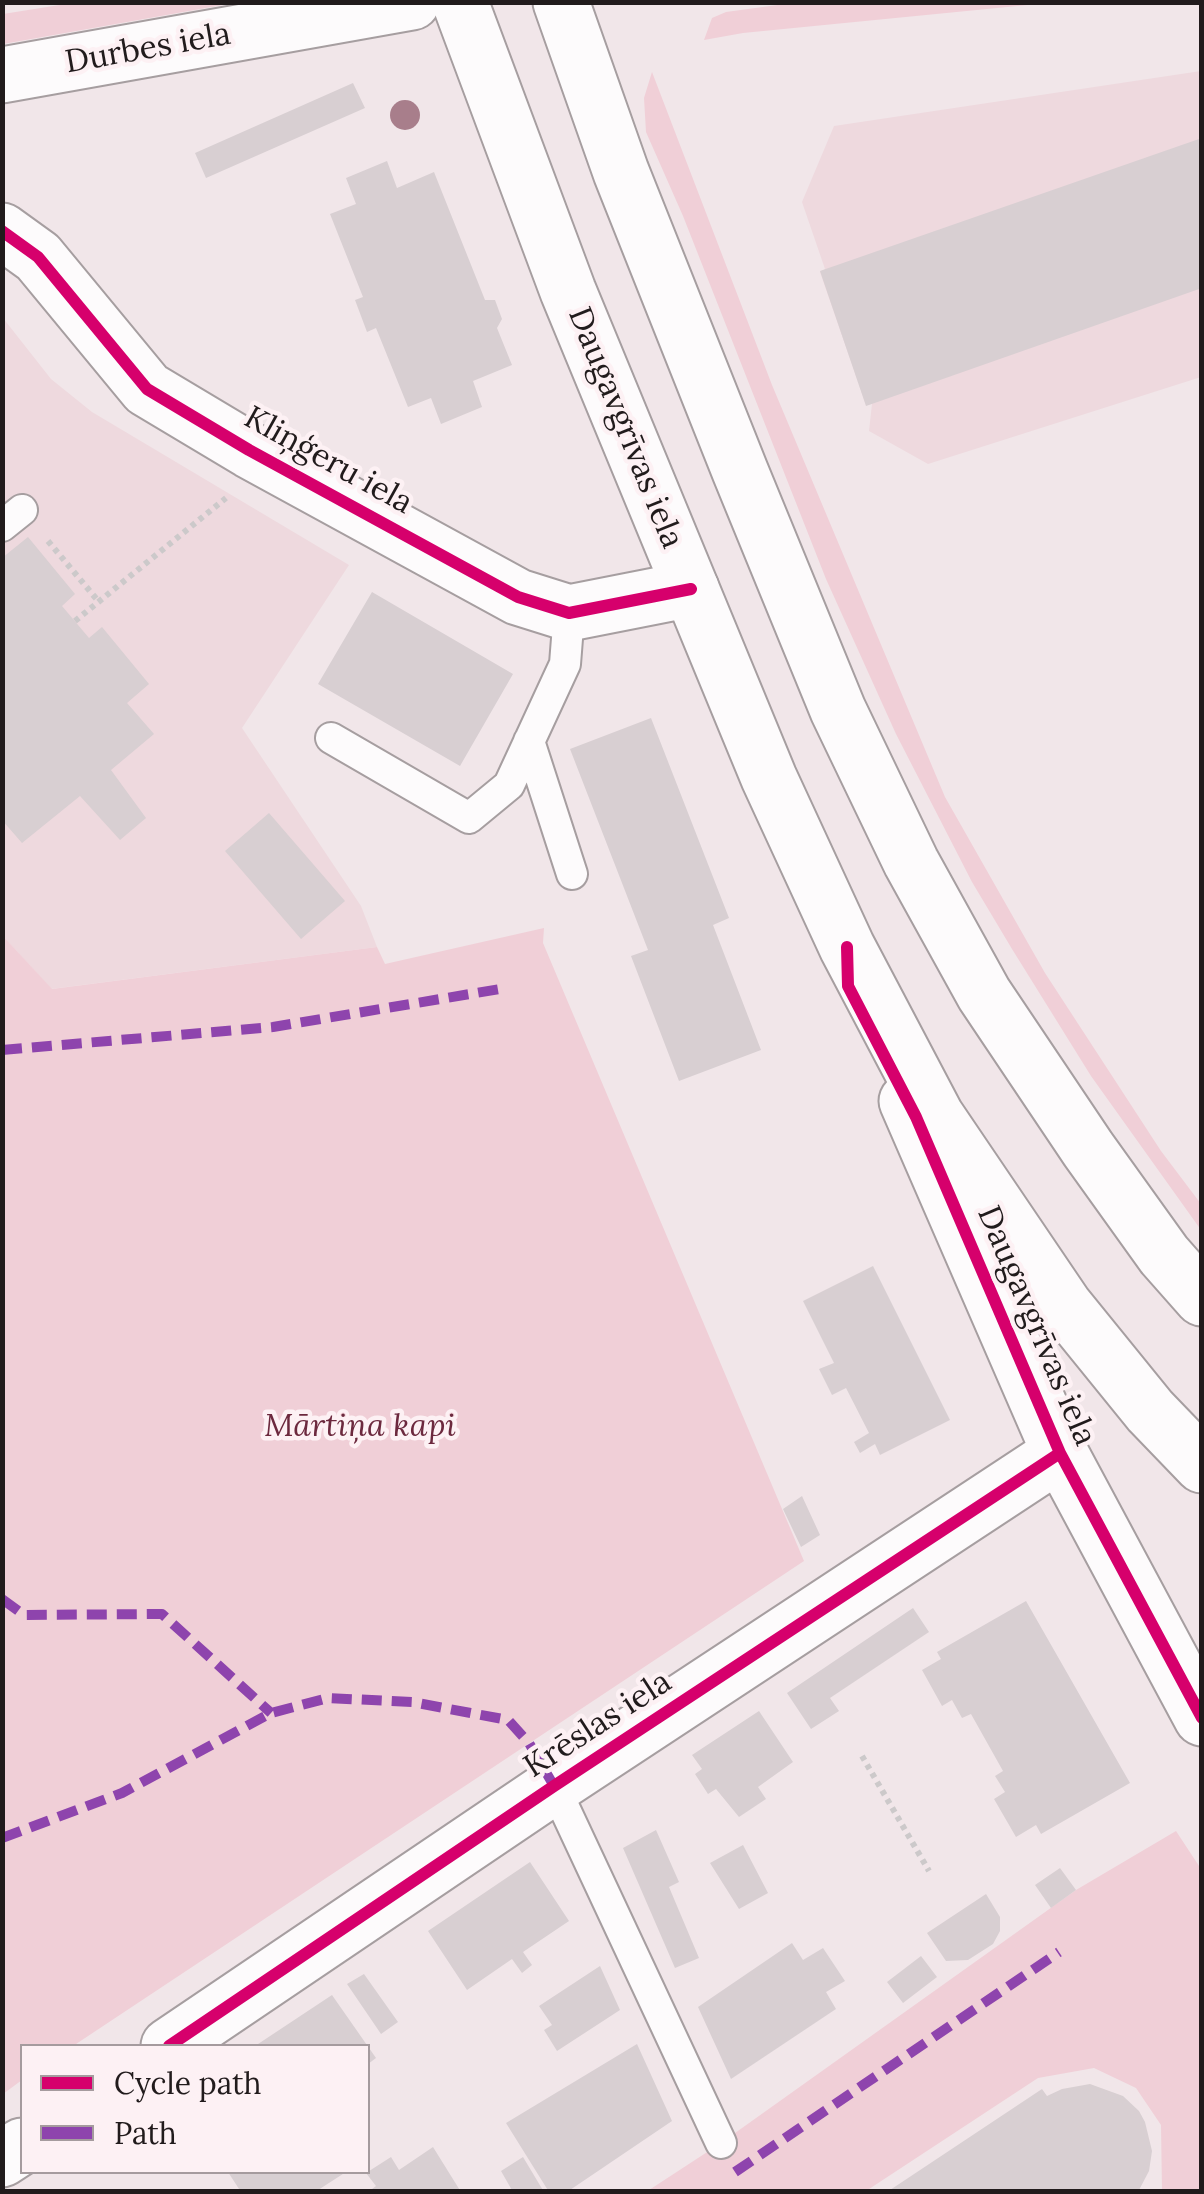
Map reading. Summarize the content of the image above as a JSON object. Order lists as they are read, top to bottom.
{
  "streets": {
    "street": [
      "Durbes iela",
      "Daugavgrīvas iela",
      "Kliņģeru iela",
      "Krēslas iela"
    ]
  },
  "crossings": [
    ["Daugavgrīvas iela", "Kliņģeru iela"],
    ["Daugavgrīvas iela", "Krēslas iela"]
  ],
  "parks": ["Mārtiņa kapi"],
  "legend": ["Cycle path", "Path"]
}
